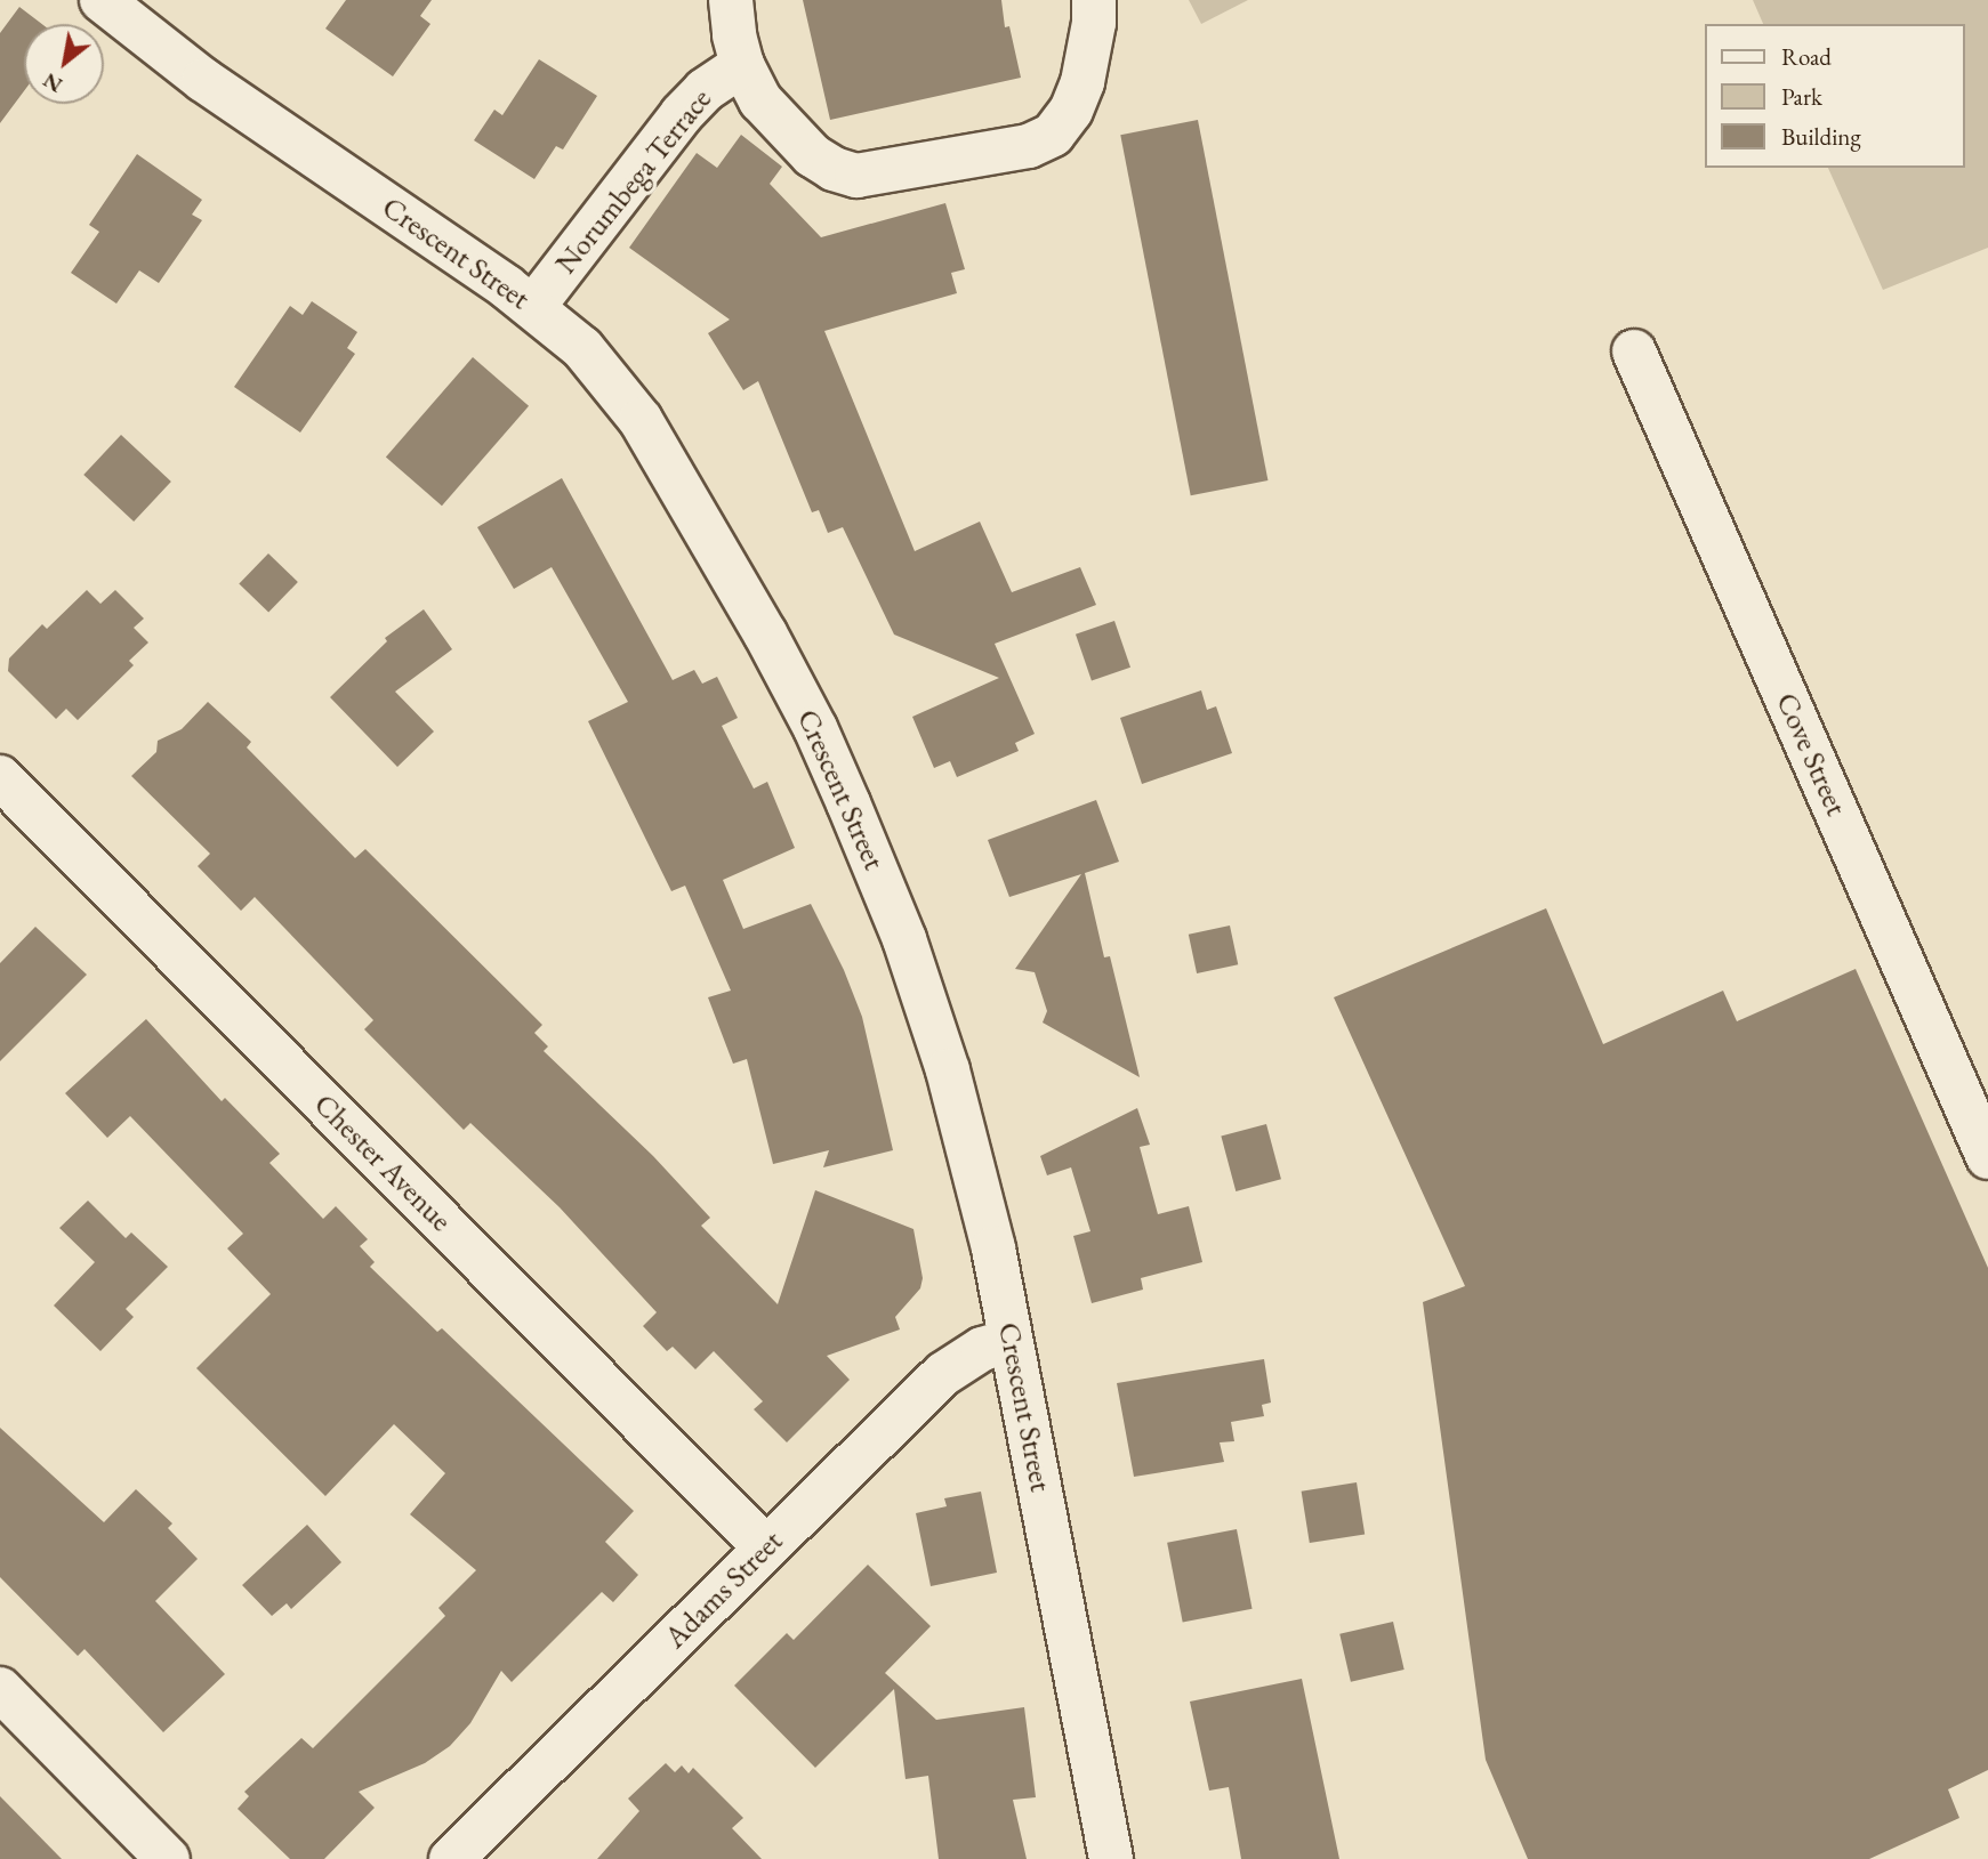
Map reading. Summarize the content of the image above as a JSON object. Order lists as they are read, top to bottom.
{
  "streets": {
    "street": [
      "Norumbega Terrace",
      "Crescent Street",
      "Cove Street",
      "Chester Avenue",
      "Adams Street"
    ]
  },
  "crossings": [
    ["Norumbega Terrace", "Crescent Street"],
    ["Crescent Street", "Adams Street"],
    ["Chester Avenue", "Adams Street"]
  ],
  "legend": ["Road", "Park", "Building"],
  "north": "bottom left"
}
